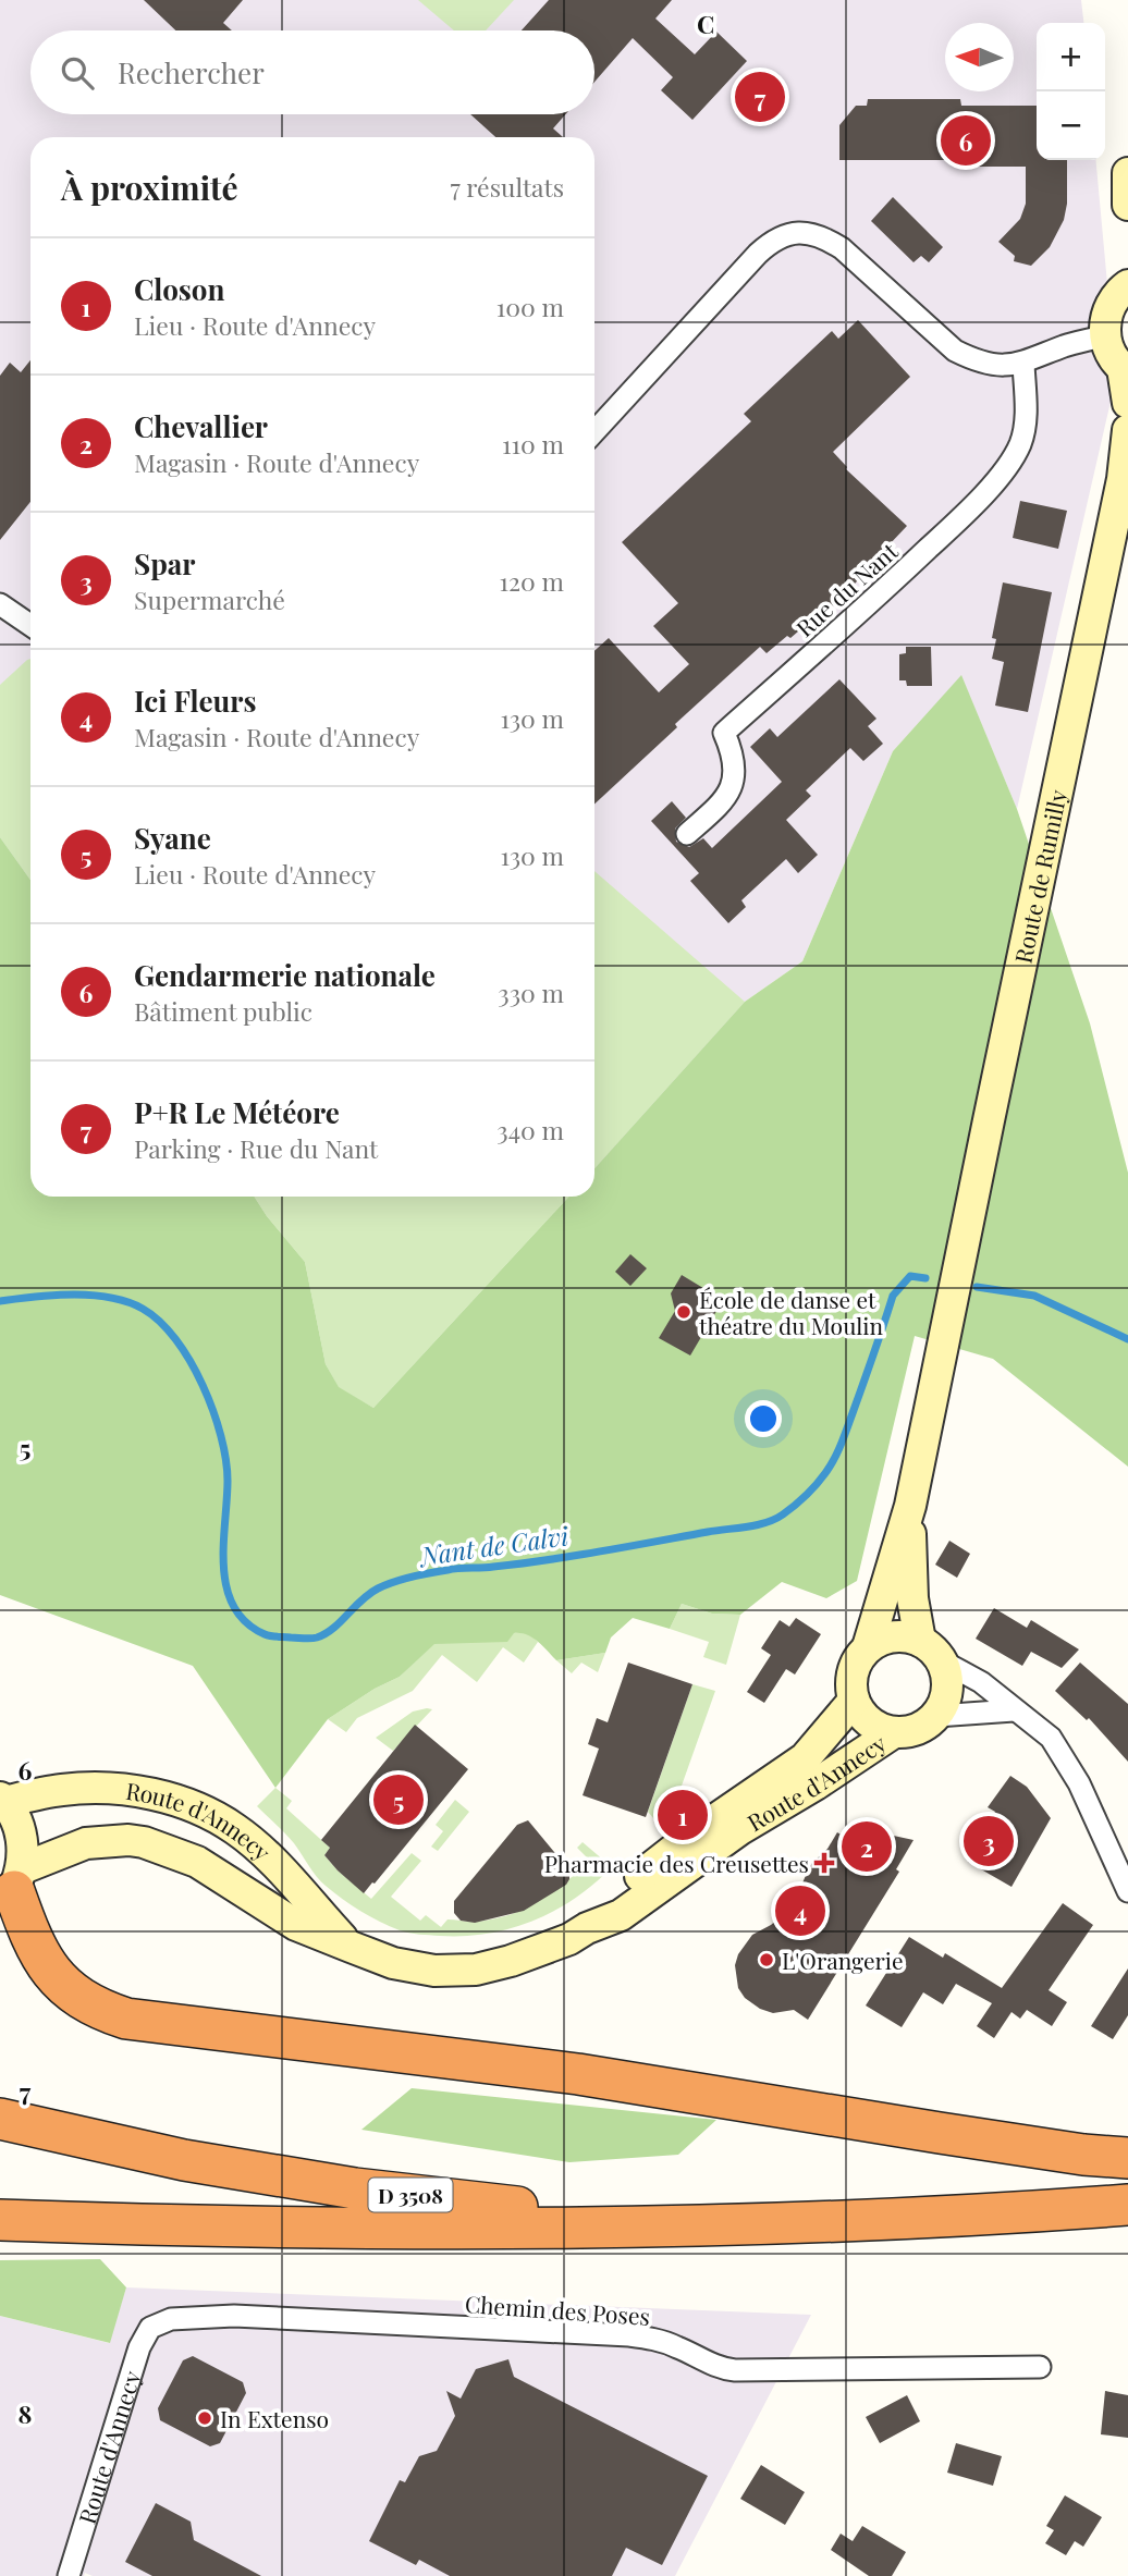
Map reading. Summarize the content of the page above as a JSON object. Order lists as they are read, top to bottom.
{
  "streets": {
    "highway": ["D 3508"],
    "main road": ["Route de Rumilly", "Route d'Annecy"],
    "street": ["Rue du Nant", "Chemin des Poses"]
  },
  "crossings": [
    ["Route d'Annecy", "Chemin des Poses"]
  ],
  "water": ["Nant de Calvi"],
  "places": {
    "other": ["École de danse et théatre du Moulin", "L'Orangerie", "In Extenso"],
    "health": ["Pharmacie des Creusettes"]
  },
  "north": "left",
  "page": {
    "map_buttons": ["+", "−"],
    "search": "Rechercher",
    "pins": [
      "7",
      "6",
      "5",
      "1",
      "3",
      "2",
      "4"
    ],
    "heading": ["À proximité", "7 résultats"],
    "list": [
      {
        "mark": "1",
        "name": "Closon",
        "note": "Lieu · Route d'Annecy",
        "value": "100 m"
      },
      {
        "mark": "2",
        "name": "Chevallier",
        "note": "Magasin · Route d'Annecy",
        "value": "110 m"
      },
      {
        "mark": "3",
        "name": "Spar",
        "note": "Supermarché",
        "value": "120 m"
      },
      {
        "mark": "4",
        "name": "Ici Fleurs",
        "note": "Magasin · Route d'Annecy",
        "value": "130 m"
      },
      {
        "mark": "5",
        "name": "Syane",
        "note": "Lieu · Route d'Annecy",
        "value": "130 m"
      },
      {
        "mark": "6",
        "name": "Gendarmerie nationale",
        "note": "Bâtiment public",
        "value": "330 m"
      },
      {
        "mark": "7",
        "name": "P+R Le Météore",
        "note": "Parking · Rue du Nant",
        "value": "340 m"
      }
    ]
  },
  "grid": {
    "columns": ["C"],
    "rows": [
      "5",
      "6",
      "7",
      "8"
    ]
  }
}
